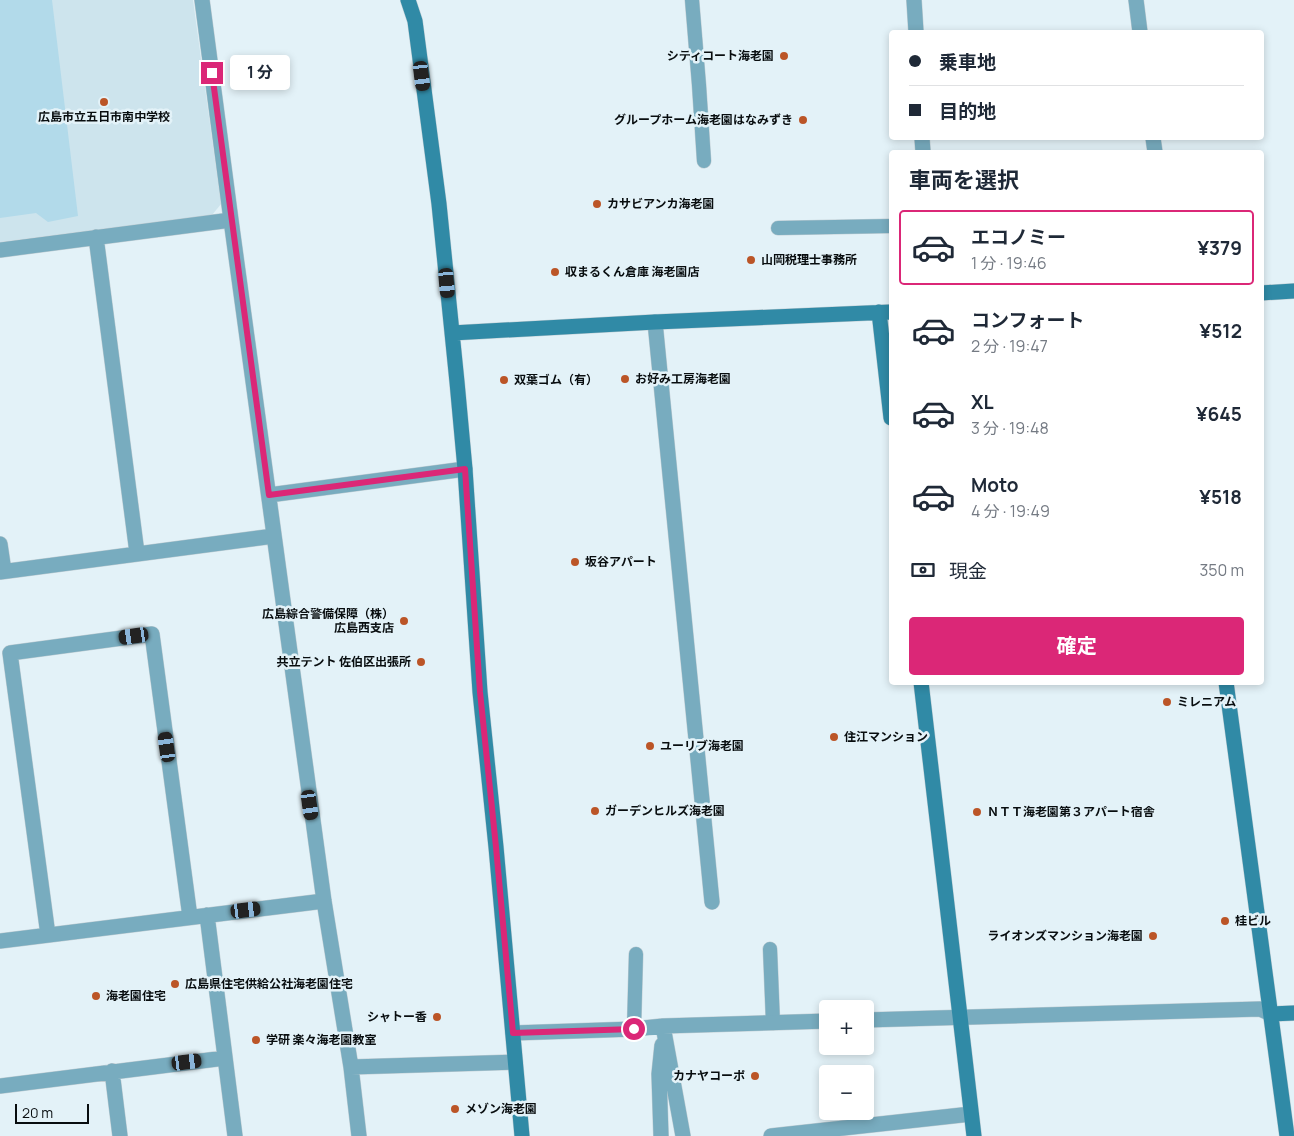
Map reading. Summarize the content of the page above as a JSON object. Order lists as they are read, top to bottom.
{
  "places": [
    "シティコート海老園",
    "広島市立五日市南中学校",
    "グループホーム海老園はなみずき",
    "カサビアンカ海老園",
    "山岡税理士事務所",
    "収まるくん倉庫 海老園店",
    "お好み工房海老園",
    "双葉ゴム（有）",
    "坂谷アパート",
    "広島綜合警備保障（株） 広島西支店",
    "共立テント 佐伯区出張所",
    "ミレニアム",
    "住江マンション",
    "ユーリブ海老園",
    "ガーデンヒルズ海老園",
    "ＮＴＴ海老園第３アパート宿舎",
    "桂ビル",
    "ライオンズマンション海老園",
    "広島県住宅供給公社海老園住宅",
    "海老園住宅",
    "シャトー香",
    "学研 楽々海老園教室",
    "カナヤコーポ",
    "メゾン海老園"
  ],
  "scale_bar": "20 m",
  "page": {
    "banner": ["乗車地", "目的地"],
    "bubble": "1 分",
    "heading": "車両を選択",
    "list": [
      {
        "name": "エコノミー",
        "note": "1 分 · 19:46",
        "value": "¥379"
      },
      {
        "name": "コンフォート",
        "note": "2 分 · 19:47",
        "value": "¥512"
      },
      {
        "name": "XL",
        "note": "3 分 · 19:48",
        "value": "¥645"
      },
      {
        "name": "Moto",
        "note": "4 分 · 19:49",
        "value": "¥518"
      }
    ],
    "pay": ["現金", "350 m"],
    "buttons": "確定",
    "map_buttons": ["+", "−"],
    "scale": "20 m"
  }
}
